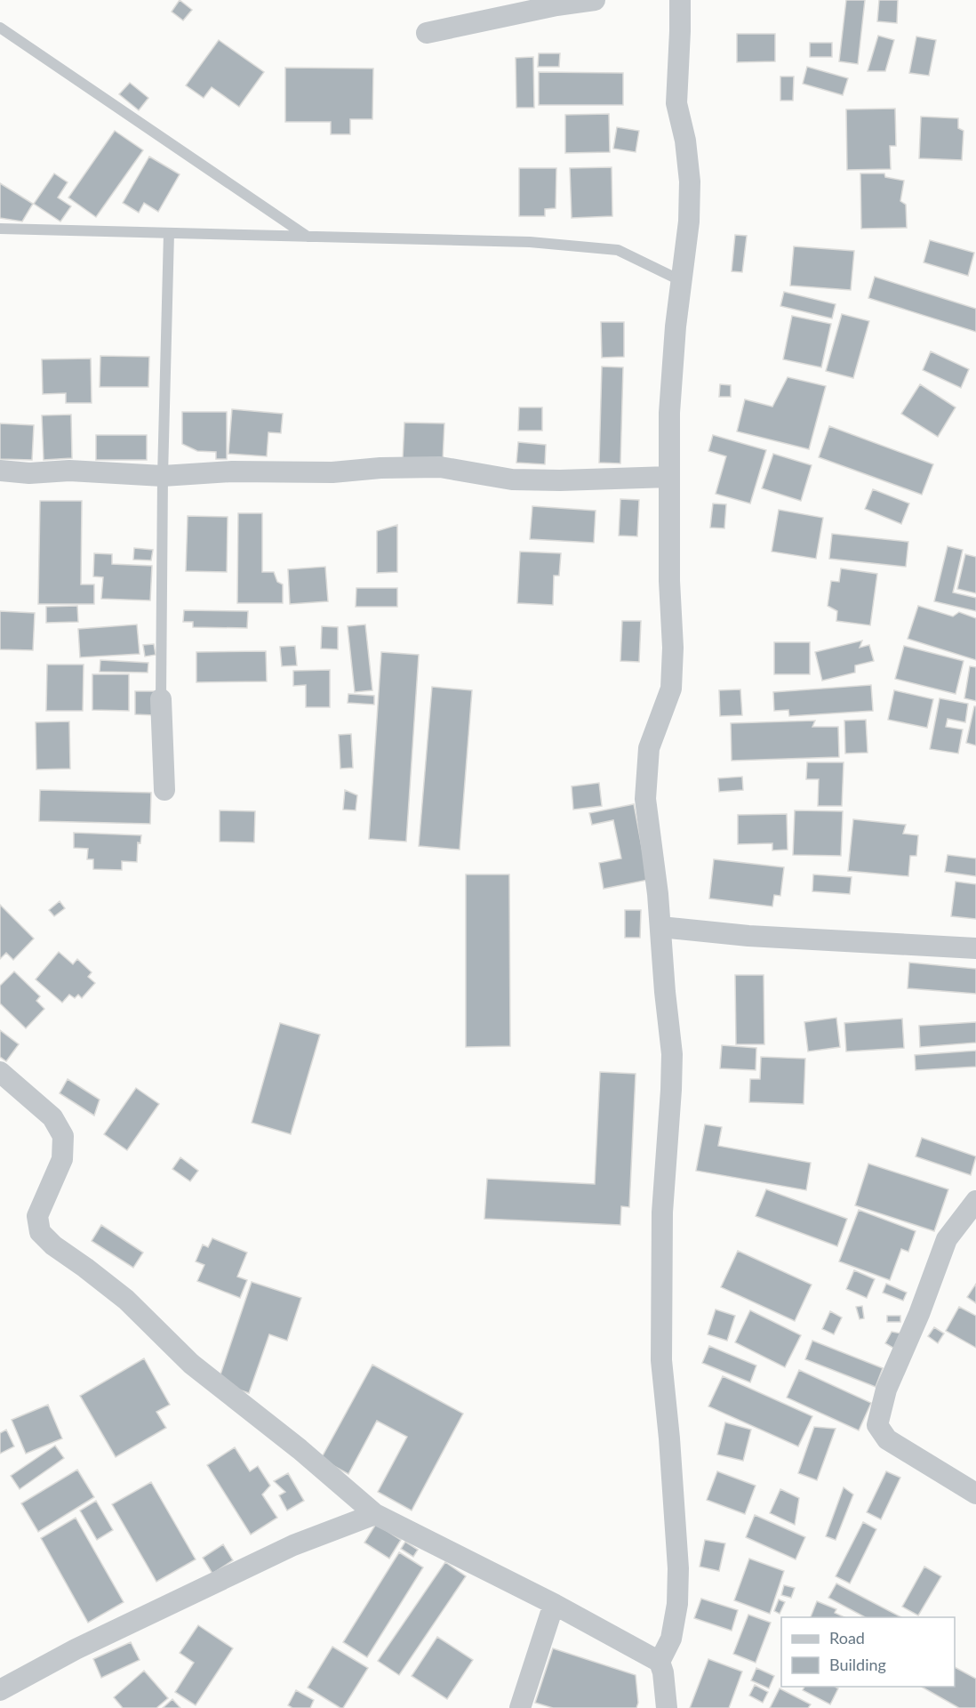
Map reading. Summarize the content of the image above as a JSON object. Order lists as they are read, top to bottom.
{
  "legend": ["Road", "Building"]
}
